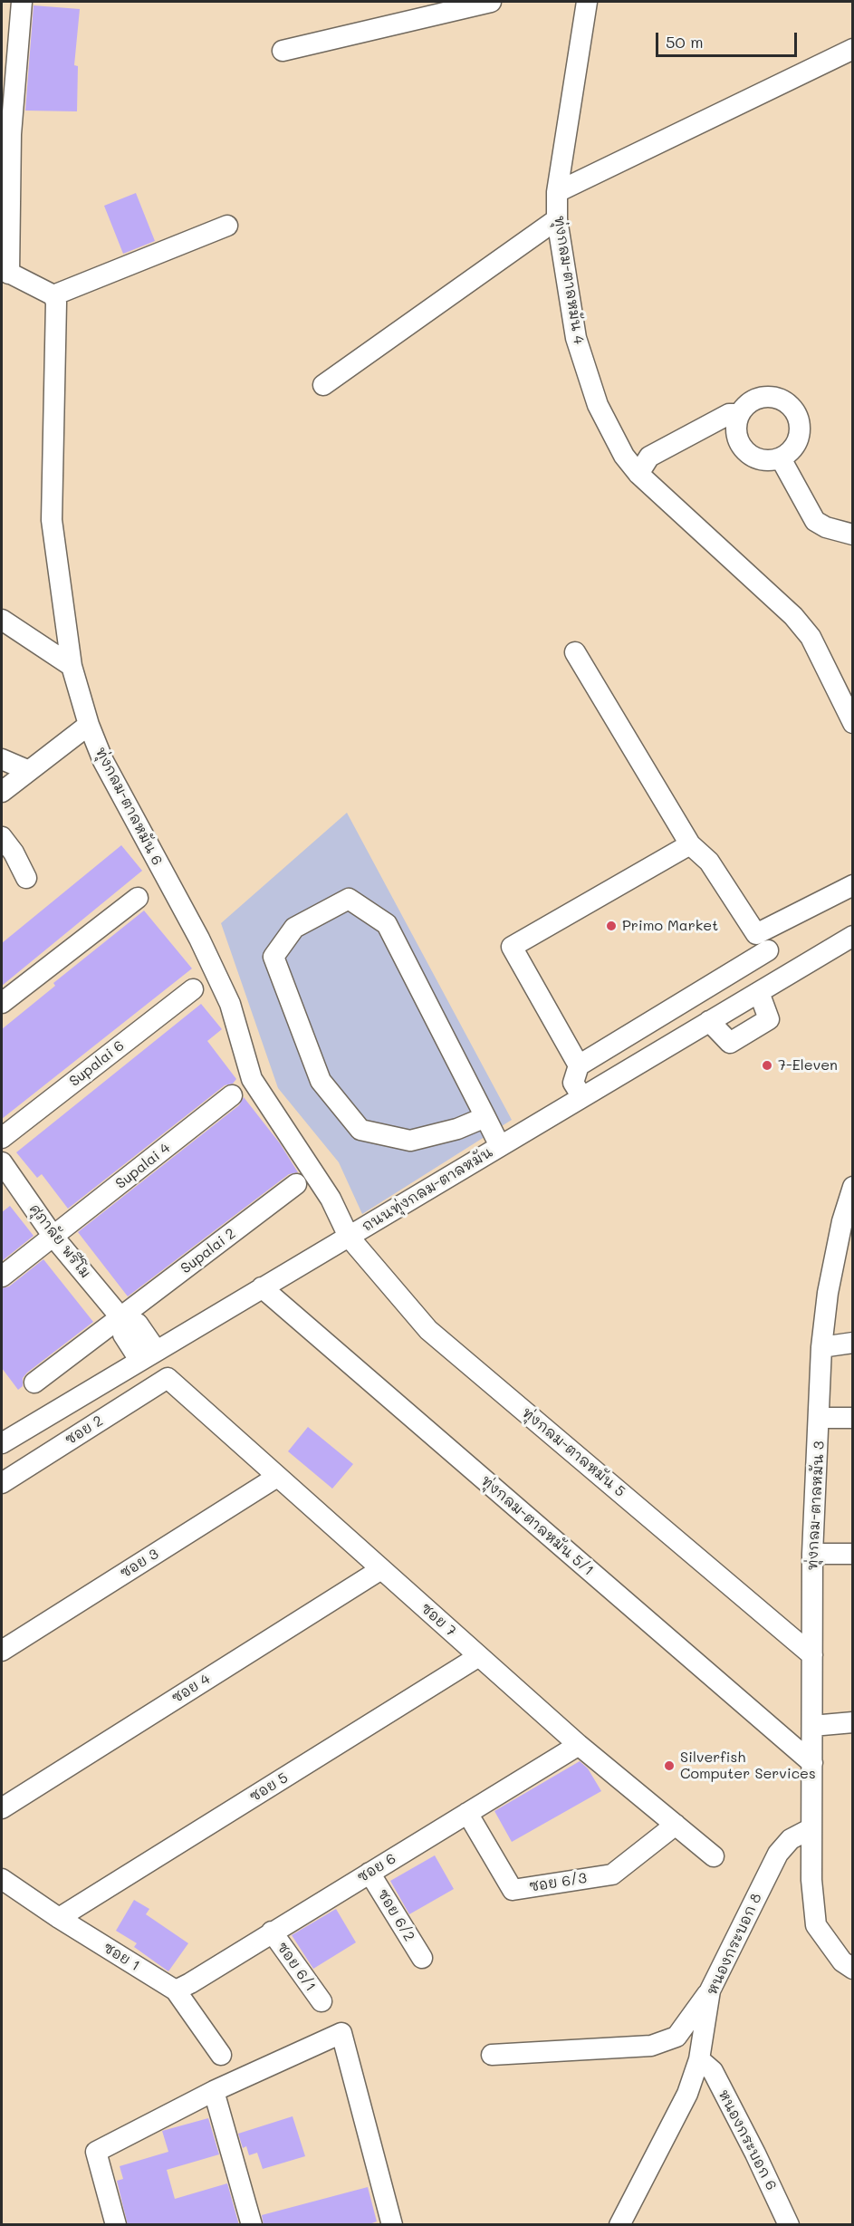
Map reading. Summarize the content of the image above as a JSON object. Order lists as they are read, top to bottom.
{
  "streets": {
    "street": [
      "ทุ่งกลม-ตาลหมัน 4",
      "ทุ่งกลม-ตาลหมัน 6",
      "Supalai 6",
      "Supalai 4",
      "ถนนทุ่งกลม-ตาลหมัน",
      "ศุภาลัย พรีโม",
      "Supalai 2",
      "ซอย 2",
      "ทุ่งกลม-ตาลหมัน 5",
      "ทุ่งกลม-ตาลหมัน 3",
      "ทุ่งกลม-ตาลหมัน 5/1",
      "ซอย 3",
      "ซอย 7",
      "ซอย 4",
      "ซอย 5",
      "ซอย 6",
      "ซอย 6/3",
      "ซอย 6/2",
      "หนองกระบอก 8",
      "ซอย 1",
      "ซอย 6/1",
      "หนองกระบอก 6"
    ]
  },
  "crossings": [
    ["ทุ่งกลม-ตาลหมัน 6", "ถนนทุ่งกลม-ตาลหมัน"],
    ["ทุ่งกลม-ตาลหมัน 6", "ทุ่งกลม-ตาลหมัน 5"],
    ["Supalai 4", "ศุภาลัย พรีโม"],
    ["ถนนทุ่งกลม-ตาลหมัน", "ศุภาลัย พรีโม"],
    ["ถนนทุ่งกลม-ตาลหมัน", "ทุ่งกลม-ตาลหมัน 5"],
    ["ถนนทุ่งกลม-ตาลหมัน", "ทุ่งกลม-ตาลหมัน 5/1"],
    ["ศุภาลัย พรีโม", "Supalai 2"],
    ["ซอย 2", "ซอย 7"],
    ["ทุ่งกลม-ตาลหมัน 5", "ทุ่งกลม-ตาลหมัน 3"],
    ["ทุ่งกลม-ตาลหมัน 3", "ทุ่งกลม-ตาลหมัน 5/1"],
    ["ทุ่งกลม-ตาลหมัน 3", "หนองกระบอก 8"],
    ["ซอย 3", "ซอย 7"],
    ["ซอย 7", "ซอย 4"],
    ["ซอย 7", "ซอย 5"],
    ["ซอย 7", "ซอย 6"],
    ["ซอย 7", "ซอย 6/3"],
    ["ซอย 5", "ซอย 1"],
    ["ซอย 6", "ซอย 6/3"],
    ["ซอย 6", "ซอย 6/2"],
    ["ซอย 6", "ซอย 1"],
    ["ซอย 6", "ซอย 6/1"],
    ["หนองกระบอก 8", "หนองกระบอก 6"]
  ],
  "places": ["Primo Market", "7-Eleven", "Silverfish Computer Services"],
  "scale_bar": "50 m"
}
